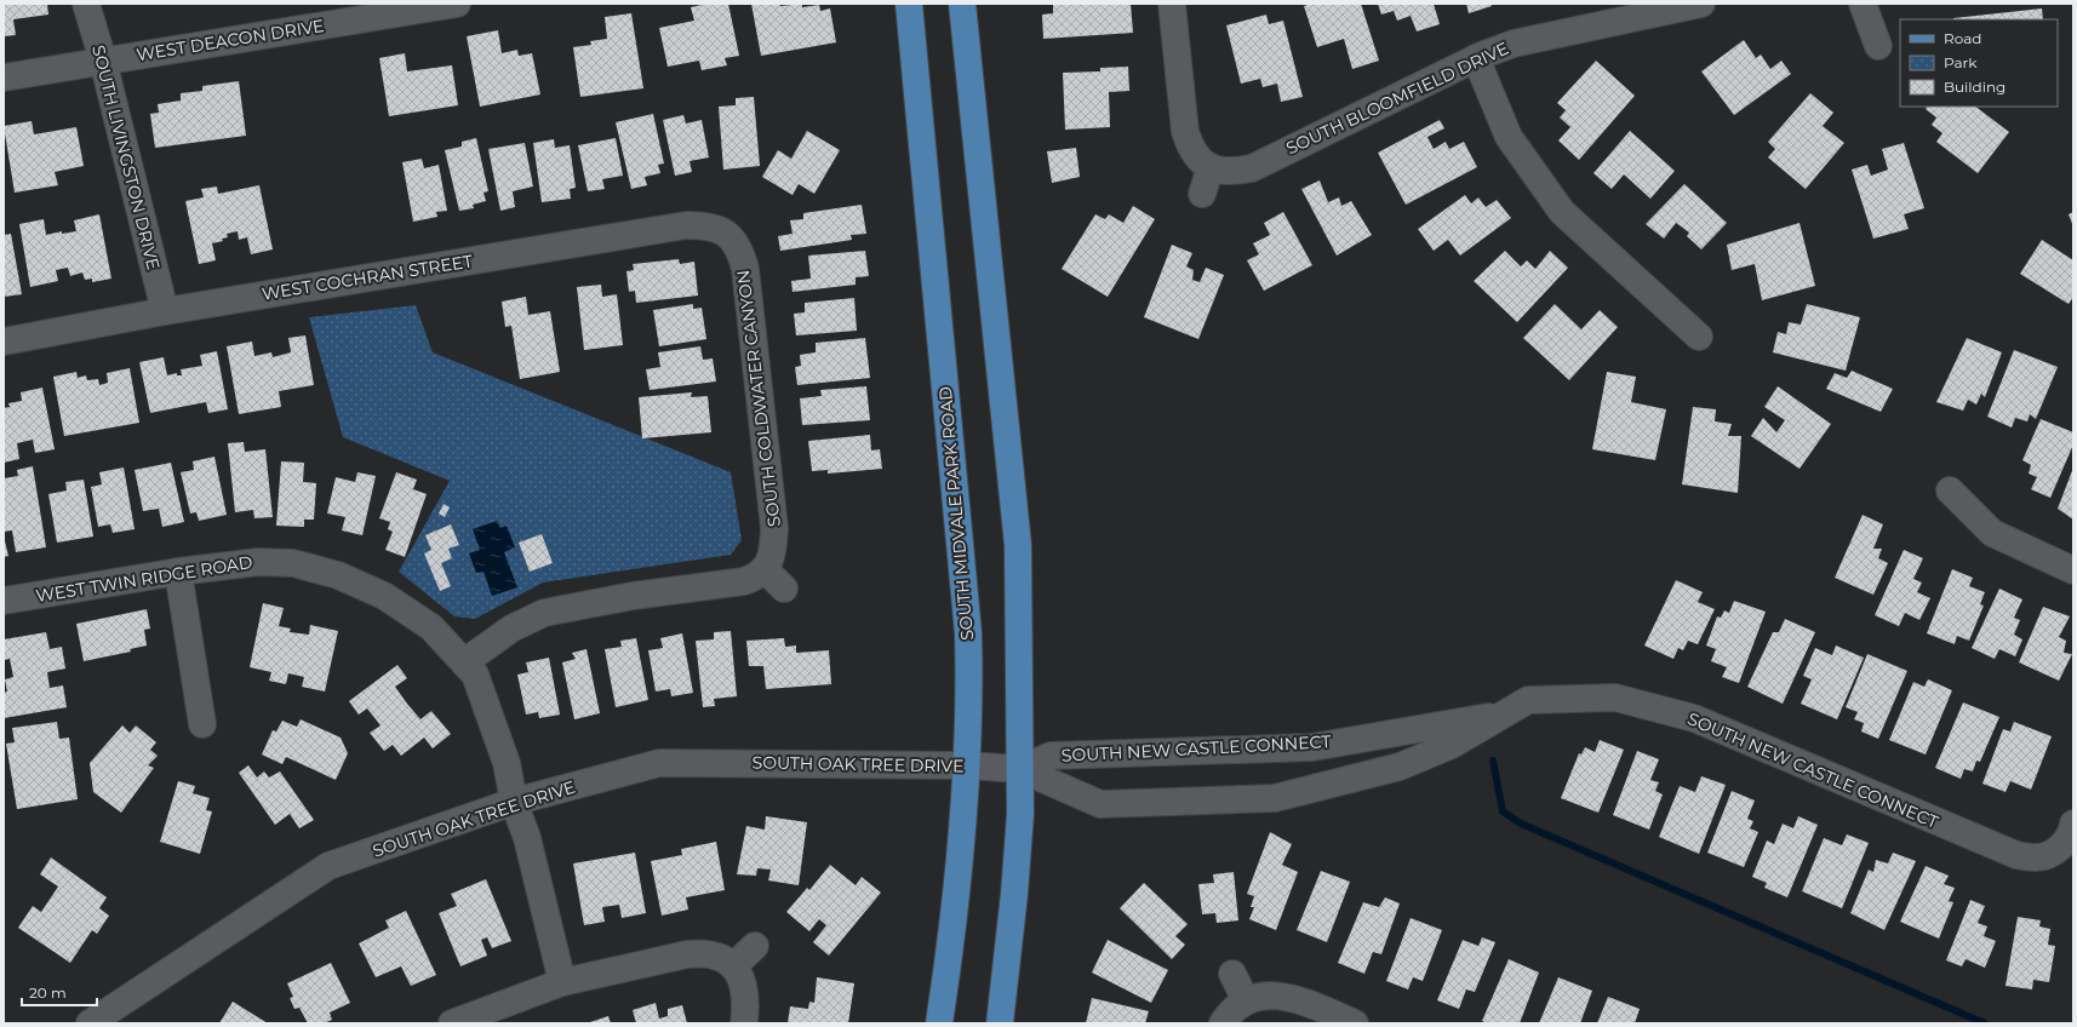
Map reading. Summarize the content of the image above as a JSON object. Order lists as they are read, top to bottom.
{
  "streets": {
    "main road": ["SOUTH MIDVALE PARK ROAD"],
    "street": [
      "WEST DEACON DRIVE",
      "SOUTH BLOOMFIELD DRIVE",
      "SOUTH LIVINGSTON DRIVE",
      "WEST COCHRAN STREET",
      "SOUTH COLDWATER CANYON",
      "WEST TWIN RIDGE ROAD",
      "SOUTH NEW CASTLE CONNECT",
      "SOUTH OAK TREE DRIVE"
    ]
  },
  "crossings": [
    ["WEST DEACON DRIVE", "SOUTH LIVINGSTON DRIVE"],
    ["SOUTH LIVINGSTON DRIVE", "WEST COCHRAN STREET"],
    ["WEST COCHRAN STREET", "SOUTH COLDWATER CANYON"],
    ["SOUTH MIDVALE PARK ROAD", "SOUTH OAK TREE DRIVE"],
    ["WEST TWIN RIDGE ROAD", "SOUTH OAK TREE DRIVE"],
    ["SOUTH NEW CASTLE CONNECT", "SOUTH OAK TREE DRIVE"]
  ],
  "legend": ["Road", "Park", "Building"],
  "scale_bar": "20 m"
}
